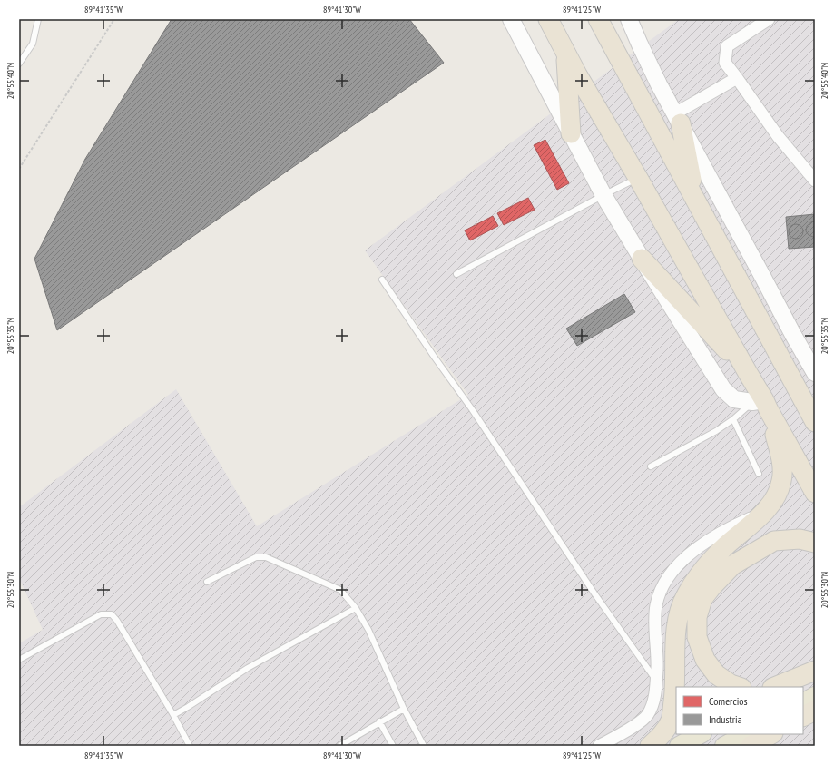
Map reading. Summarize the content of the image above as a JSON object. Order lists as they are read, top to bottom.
{
  "legend": ["Comercios", "Industria"],
  "coordinates": [
    "89°41'35\"W",
    "89°41'30\"W",
    "89°41'25\"W",
    "20°55'40\"N",
    "20°55'35\"N",
    "20°55'30\"N"
  ]
}
